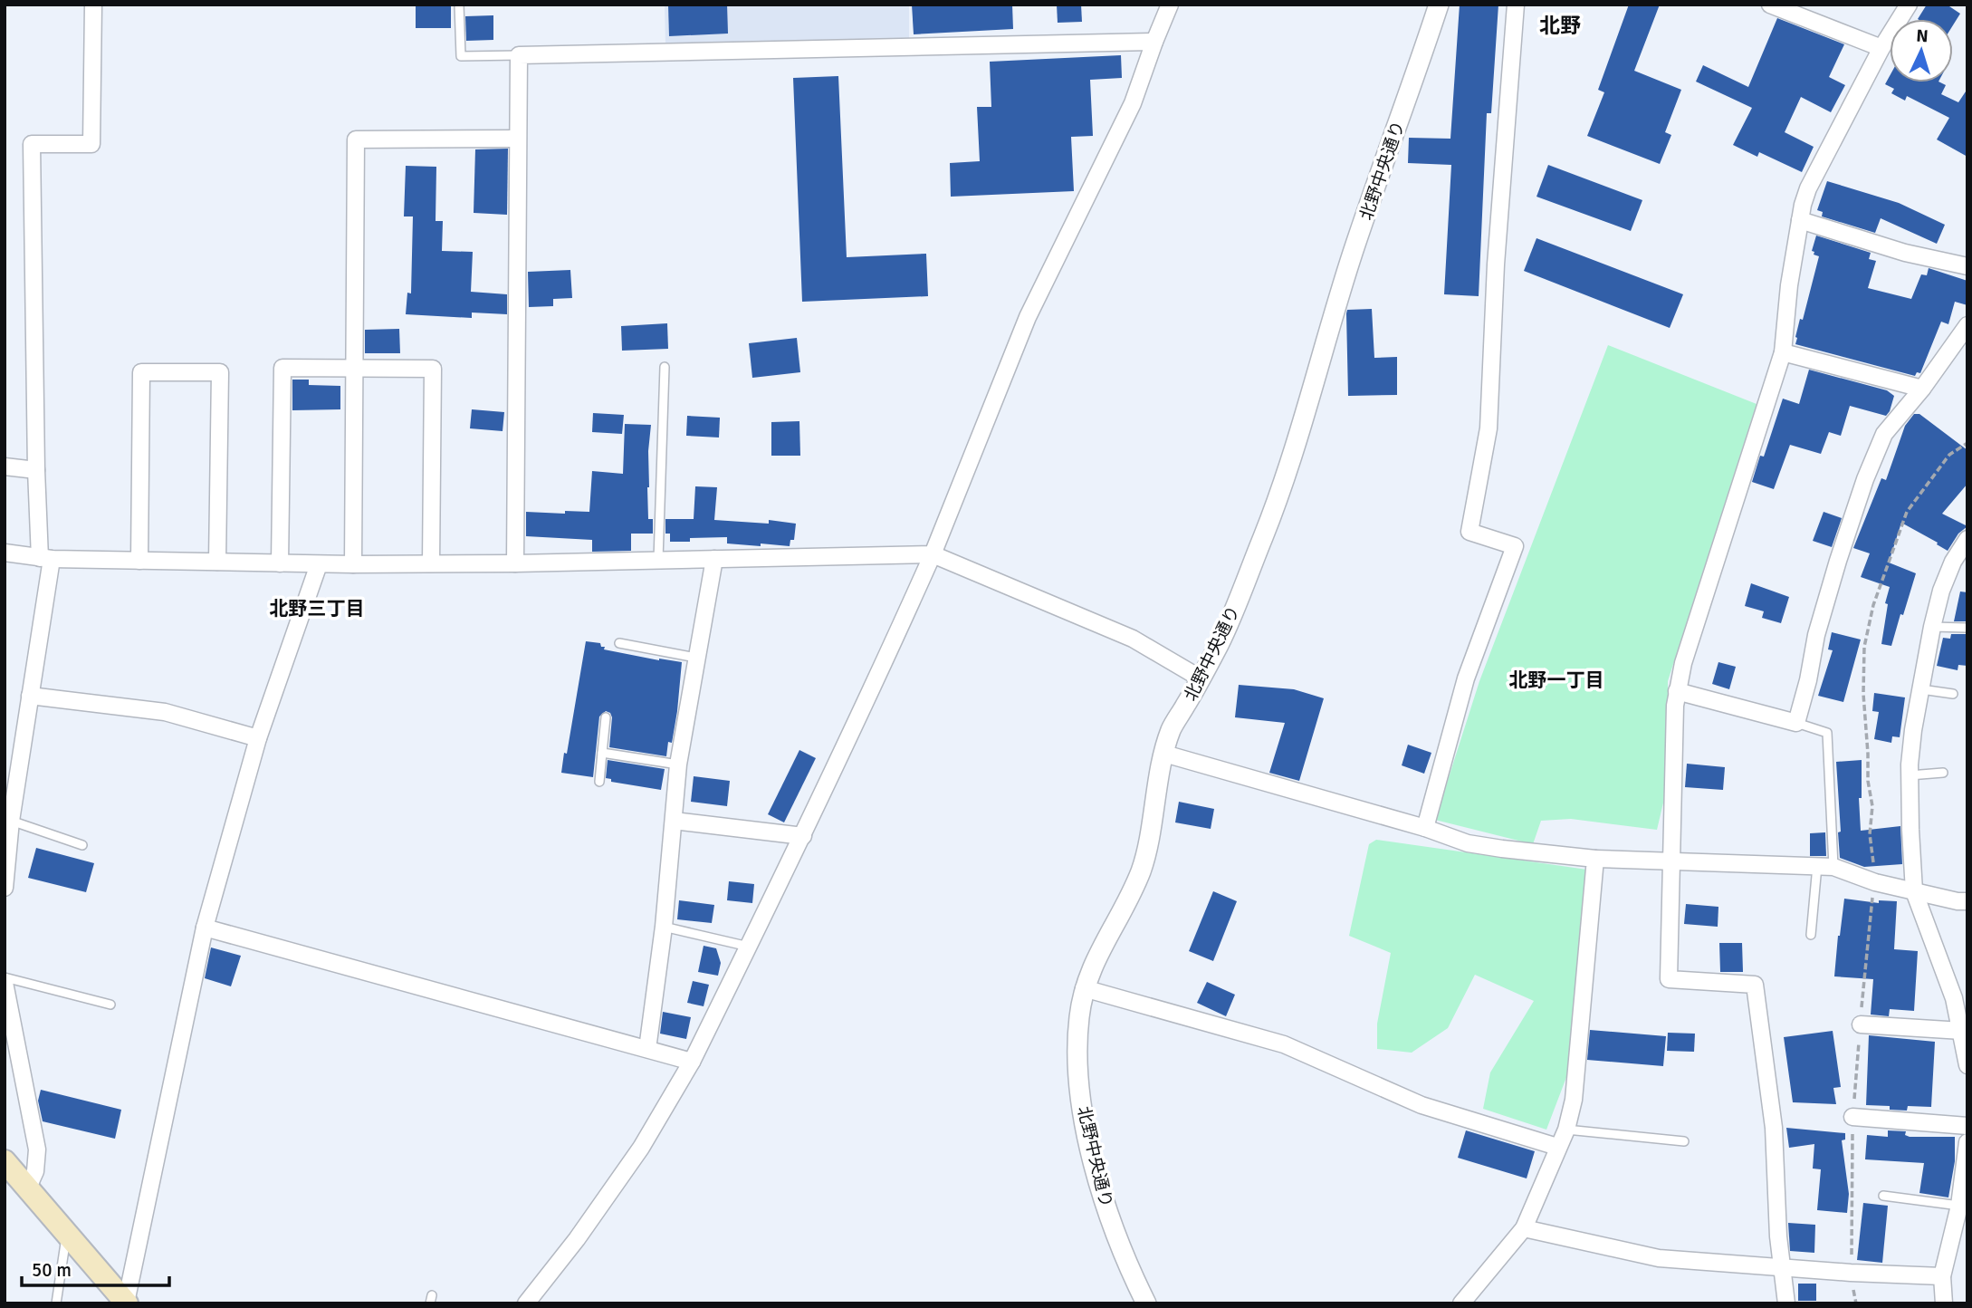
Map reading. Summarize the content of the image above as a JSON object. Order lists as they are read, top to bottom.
{
  "streets": {
    "street": ["北野中央通り"]
  },
  "districts": ["北野", "北野三丁目", "北野一丁目"],
  "scale_bar": "50 m",
  "north": "top"
}
